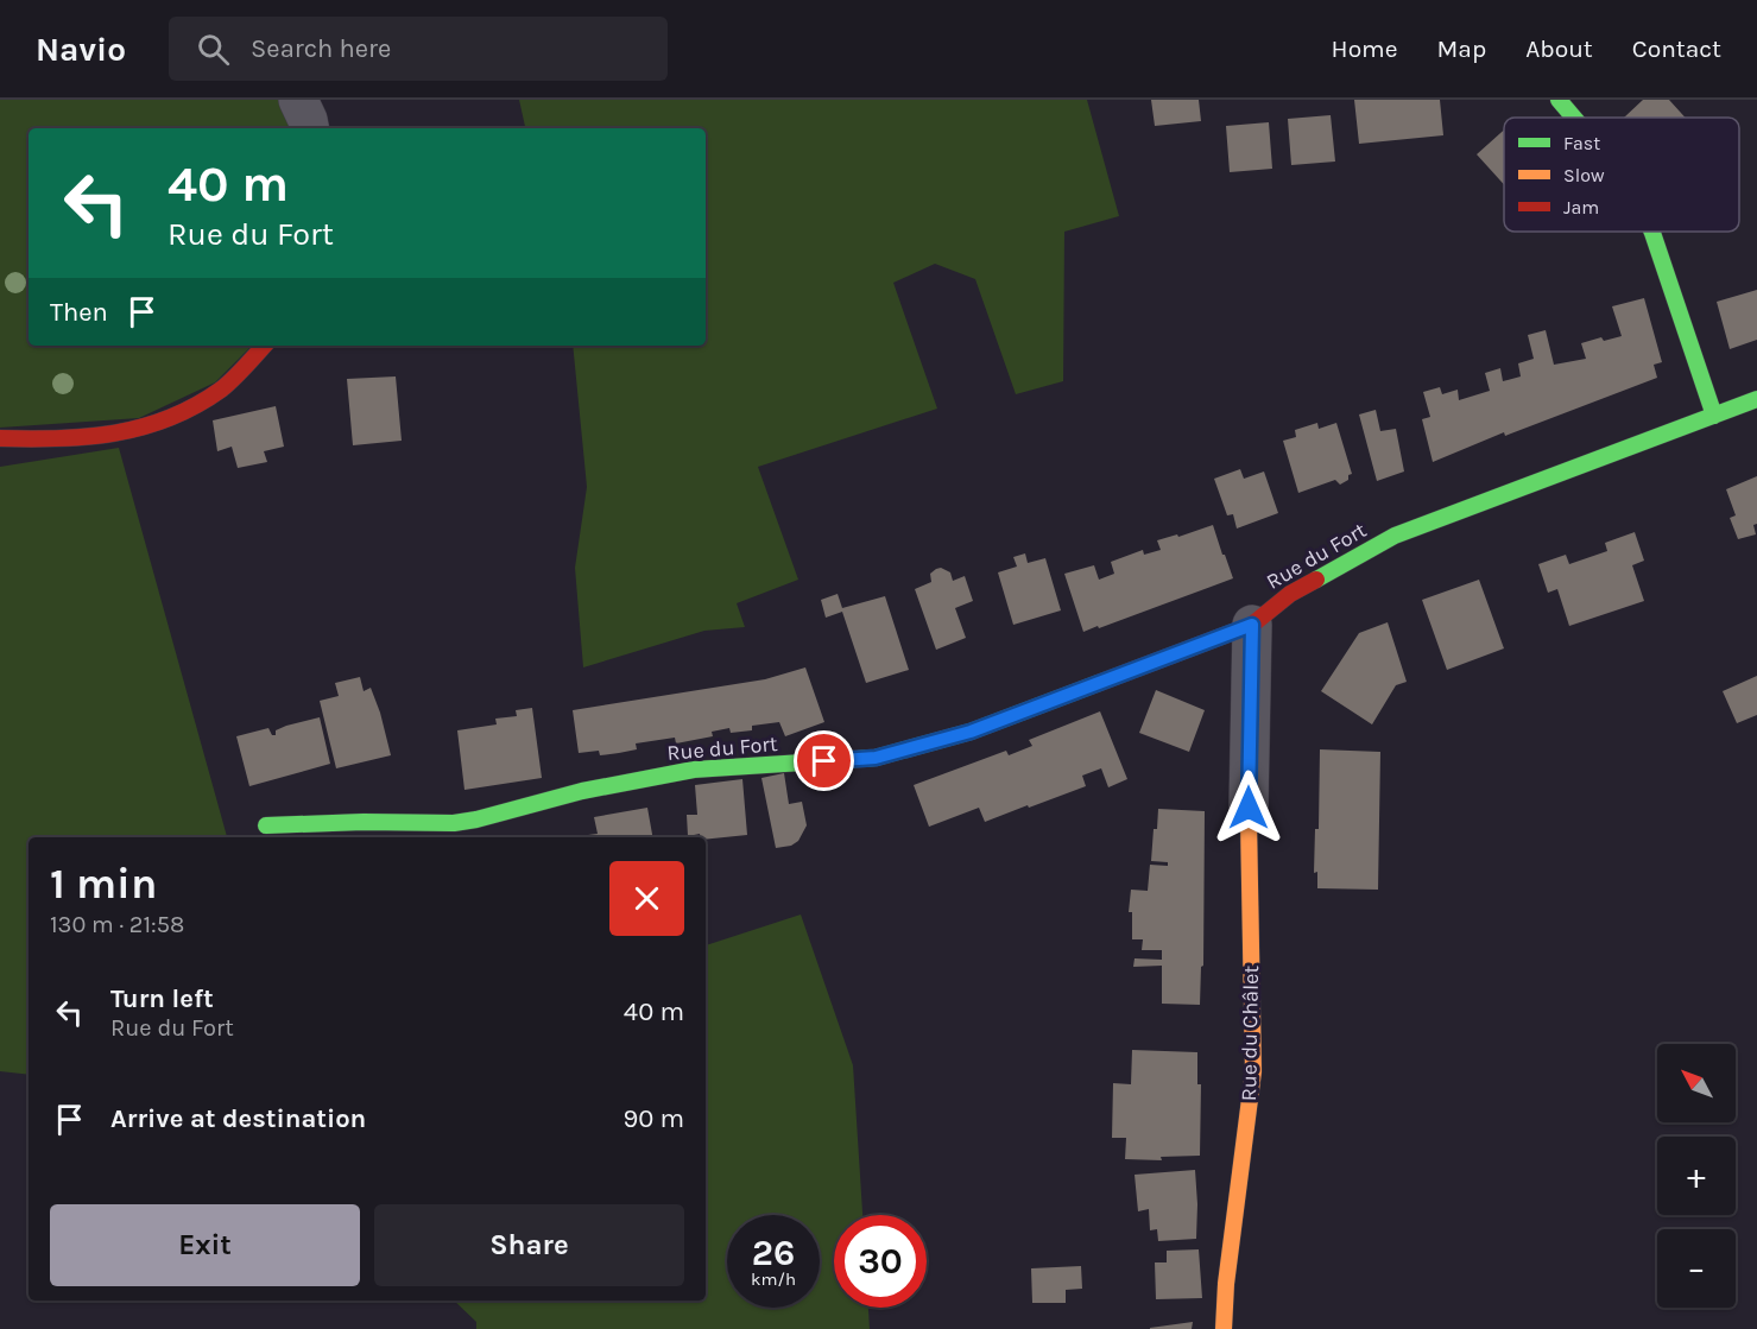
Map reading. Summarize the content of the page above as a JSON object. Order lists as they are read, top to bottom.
{
  "streets": {
    "street": ["Rue du Fort", "Rue du Châlet"]
  },
  "crossings": [
    ["Rue du Fort", "Rue du Châlet"]
  ],
  "legend": ["Fast", "Slow", "Jam"],
  "north": "top left",
  "page": {
    "header": "Navio",
    "search": "Search here",
    "nav": [
      "Home",
      "Map",
      "About",
      "Contact"
    ],
    "turn": ["40 m", "Rue du Fort"],
    "then": "Then",
    "heading": ["1 min", "130 m · 21:58"],
    "list": [
      {
        "name": "Turn left",
        "note": "Rue du Fort",
        "value": "40 m"
      },
      {
        "name": "Arrive at destination",
        "value": "90 m"
      }
    ],
    "map_buttons": ["+", "−"],
    "buttons": ["Exit", "Share"],
    "speed": "26 km/h",
    "limit": "30"
  }
}
